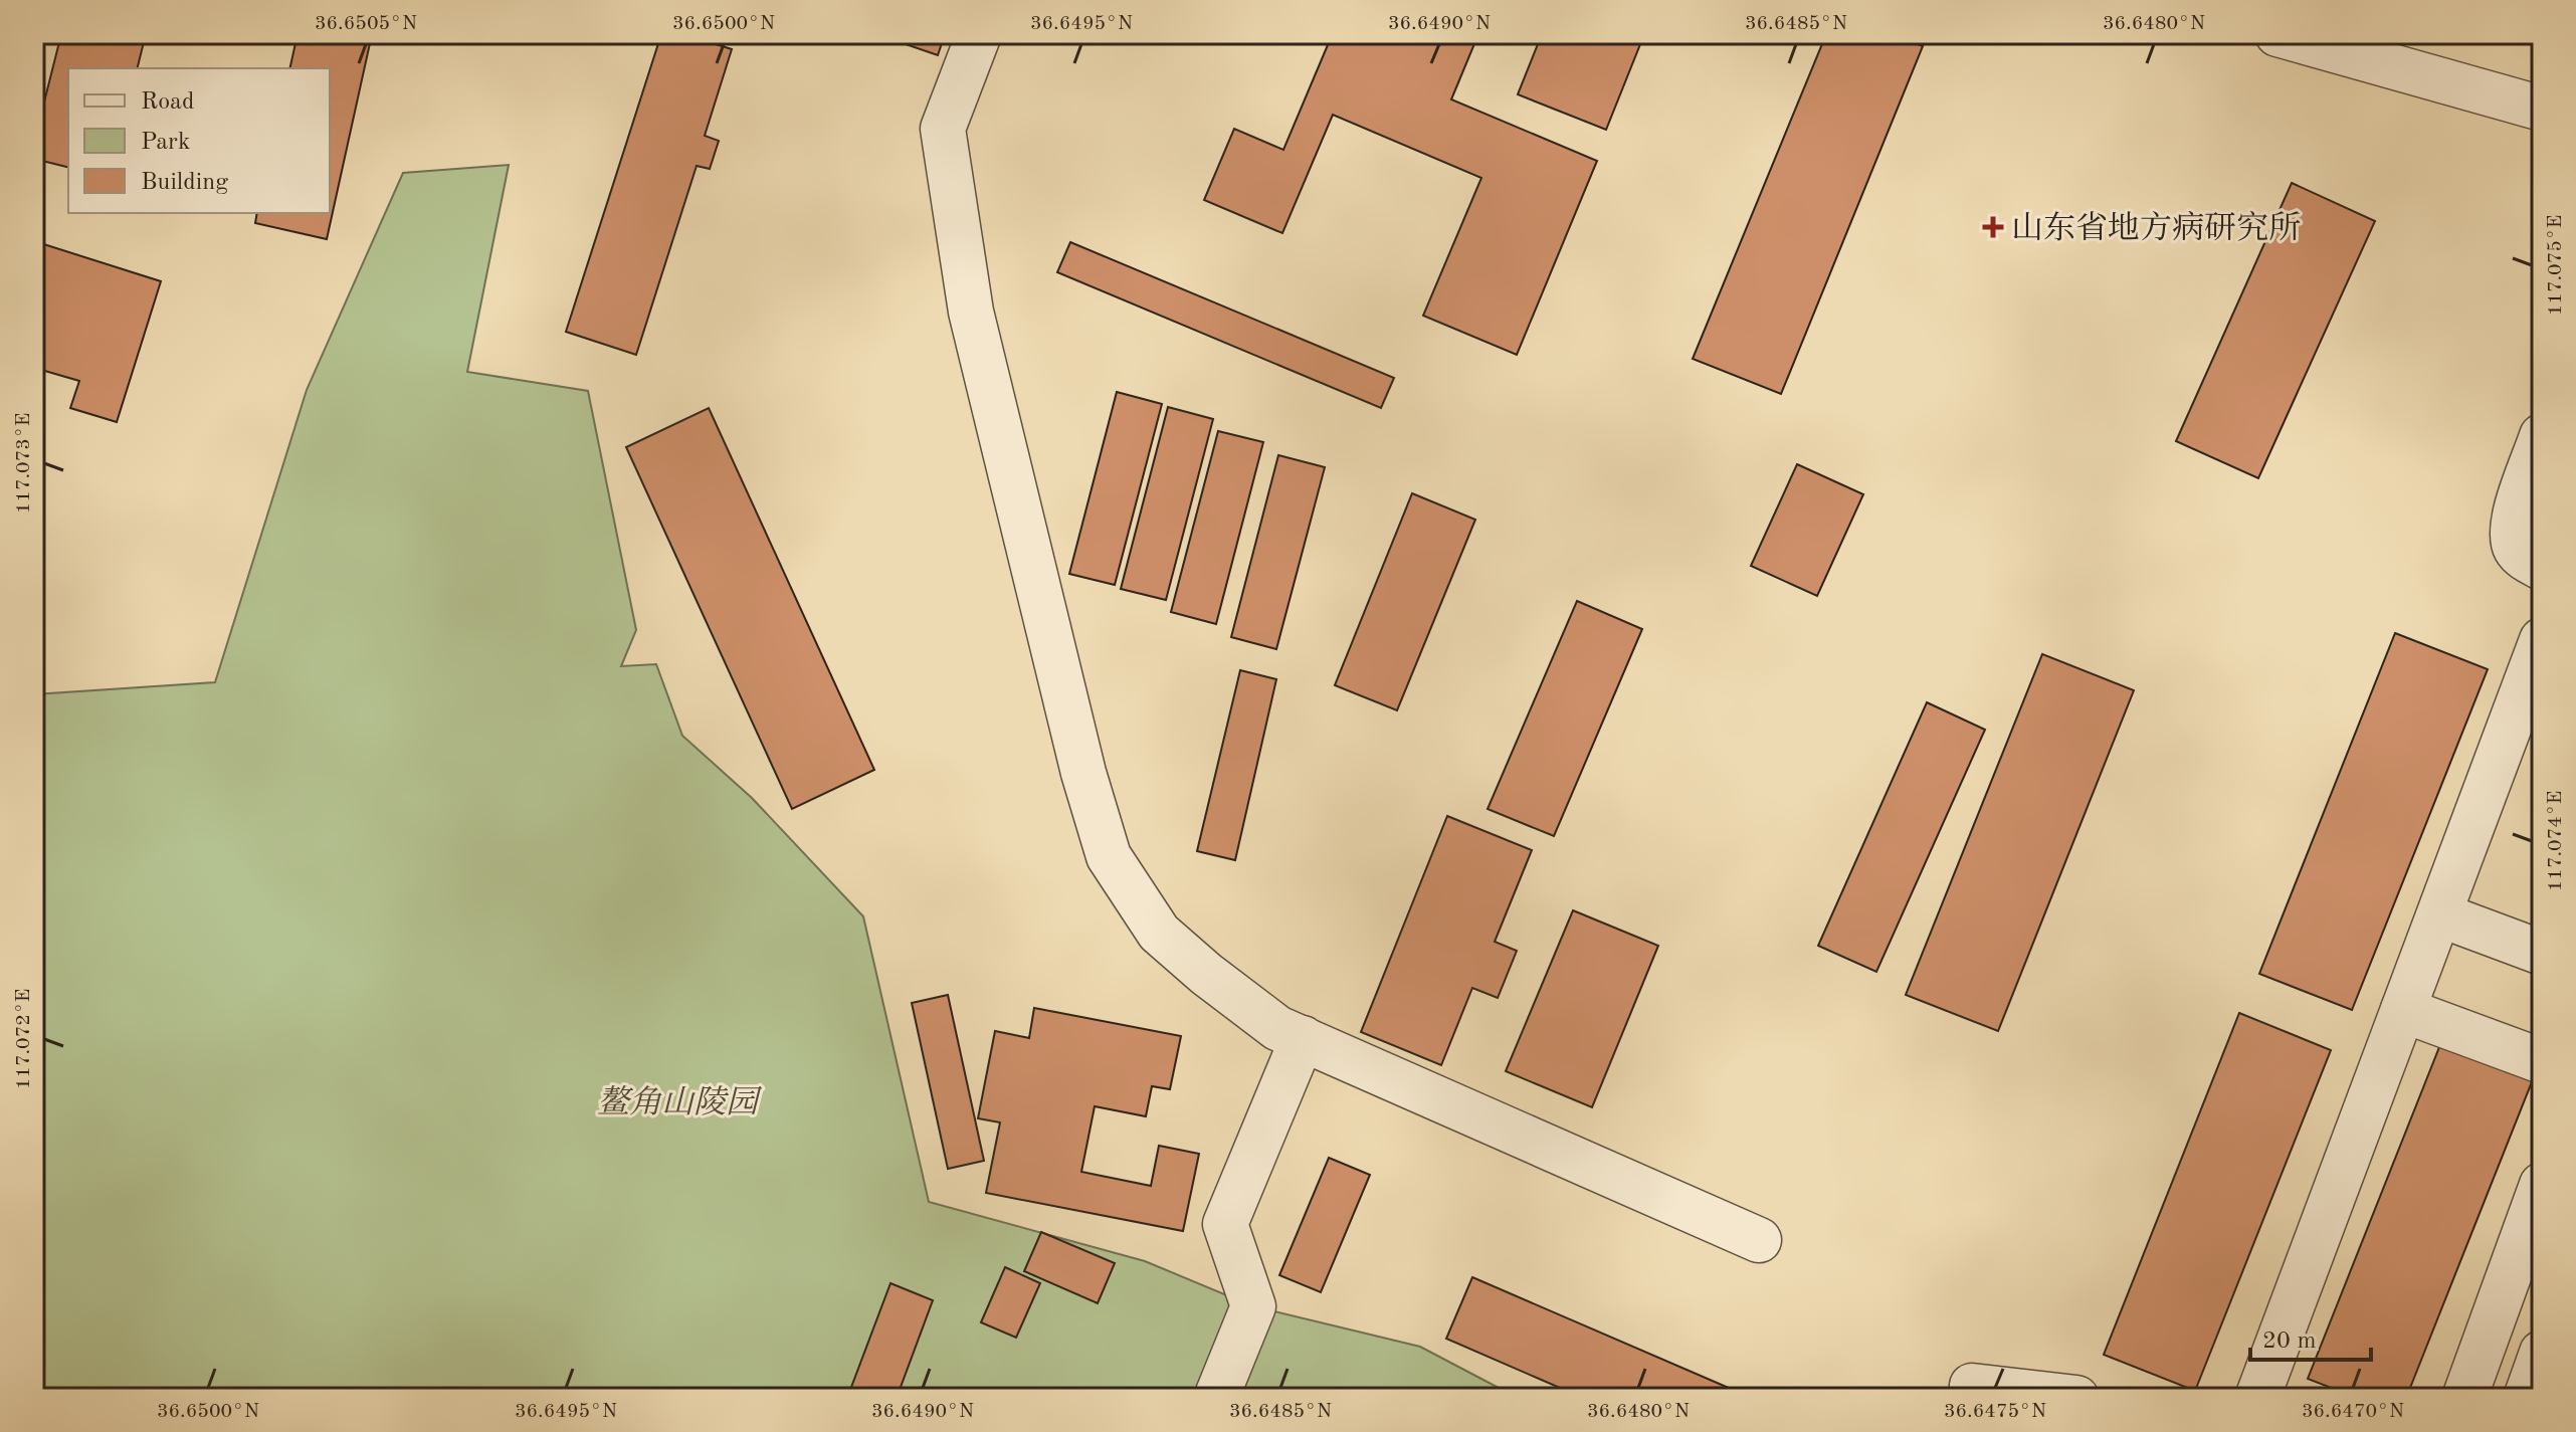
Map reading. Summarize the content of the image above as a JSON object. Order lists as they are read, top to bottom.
{
  "parks": ["鳌角山陵园"],
  "places": {
    "health": ["山东省地方病研究所"]
  },
  "legend": ["Road", "Park", "Building"],
  "scale_bar": "20 m",
  "coordinates": [
    "36.6505°N",
    "36.6500°N",
    "36.6495°N",
    "36.6490°N",
    "36.6485°N",
    "36.6480°N",
    "117.075°E",
    "117.073°E",
    "117.074°E",
    "117.072°E",
    "36.6475°N",
    "36.6470°N"
  ]
}
